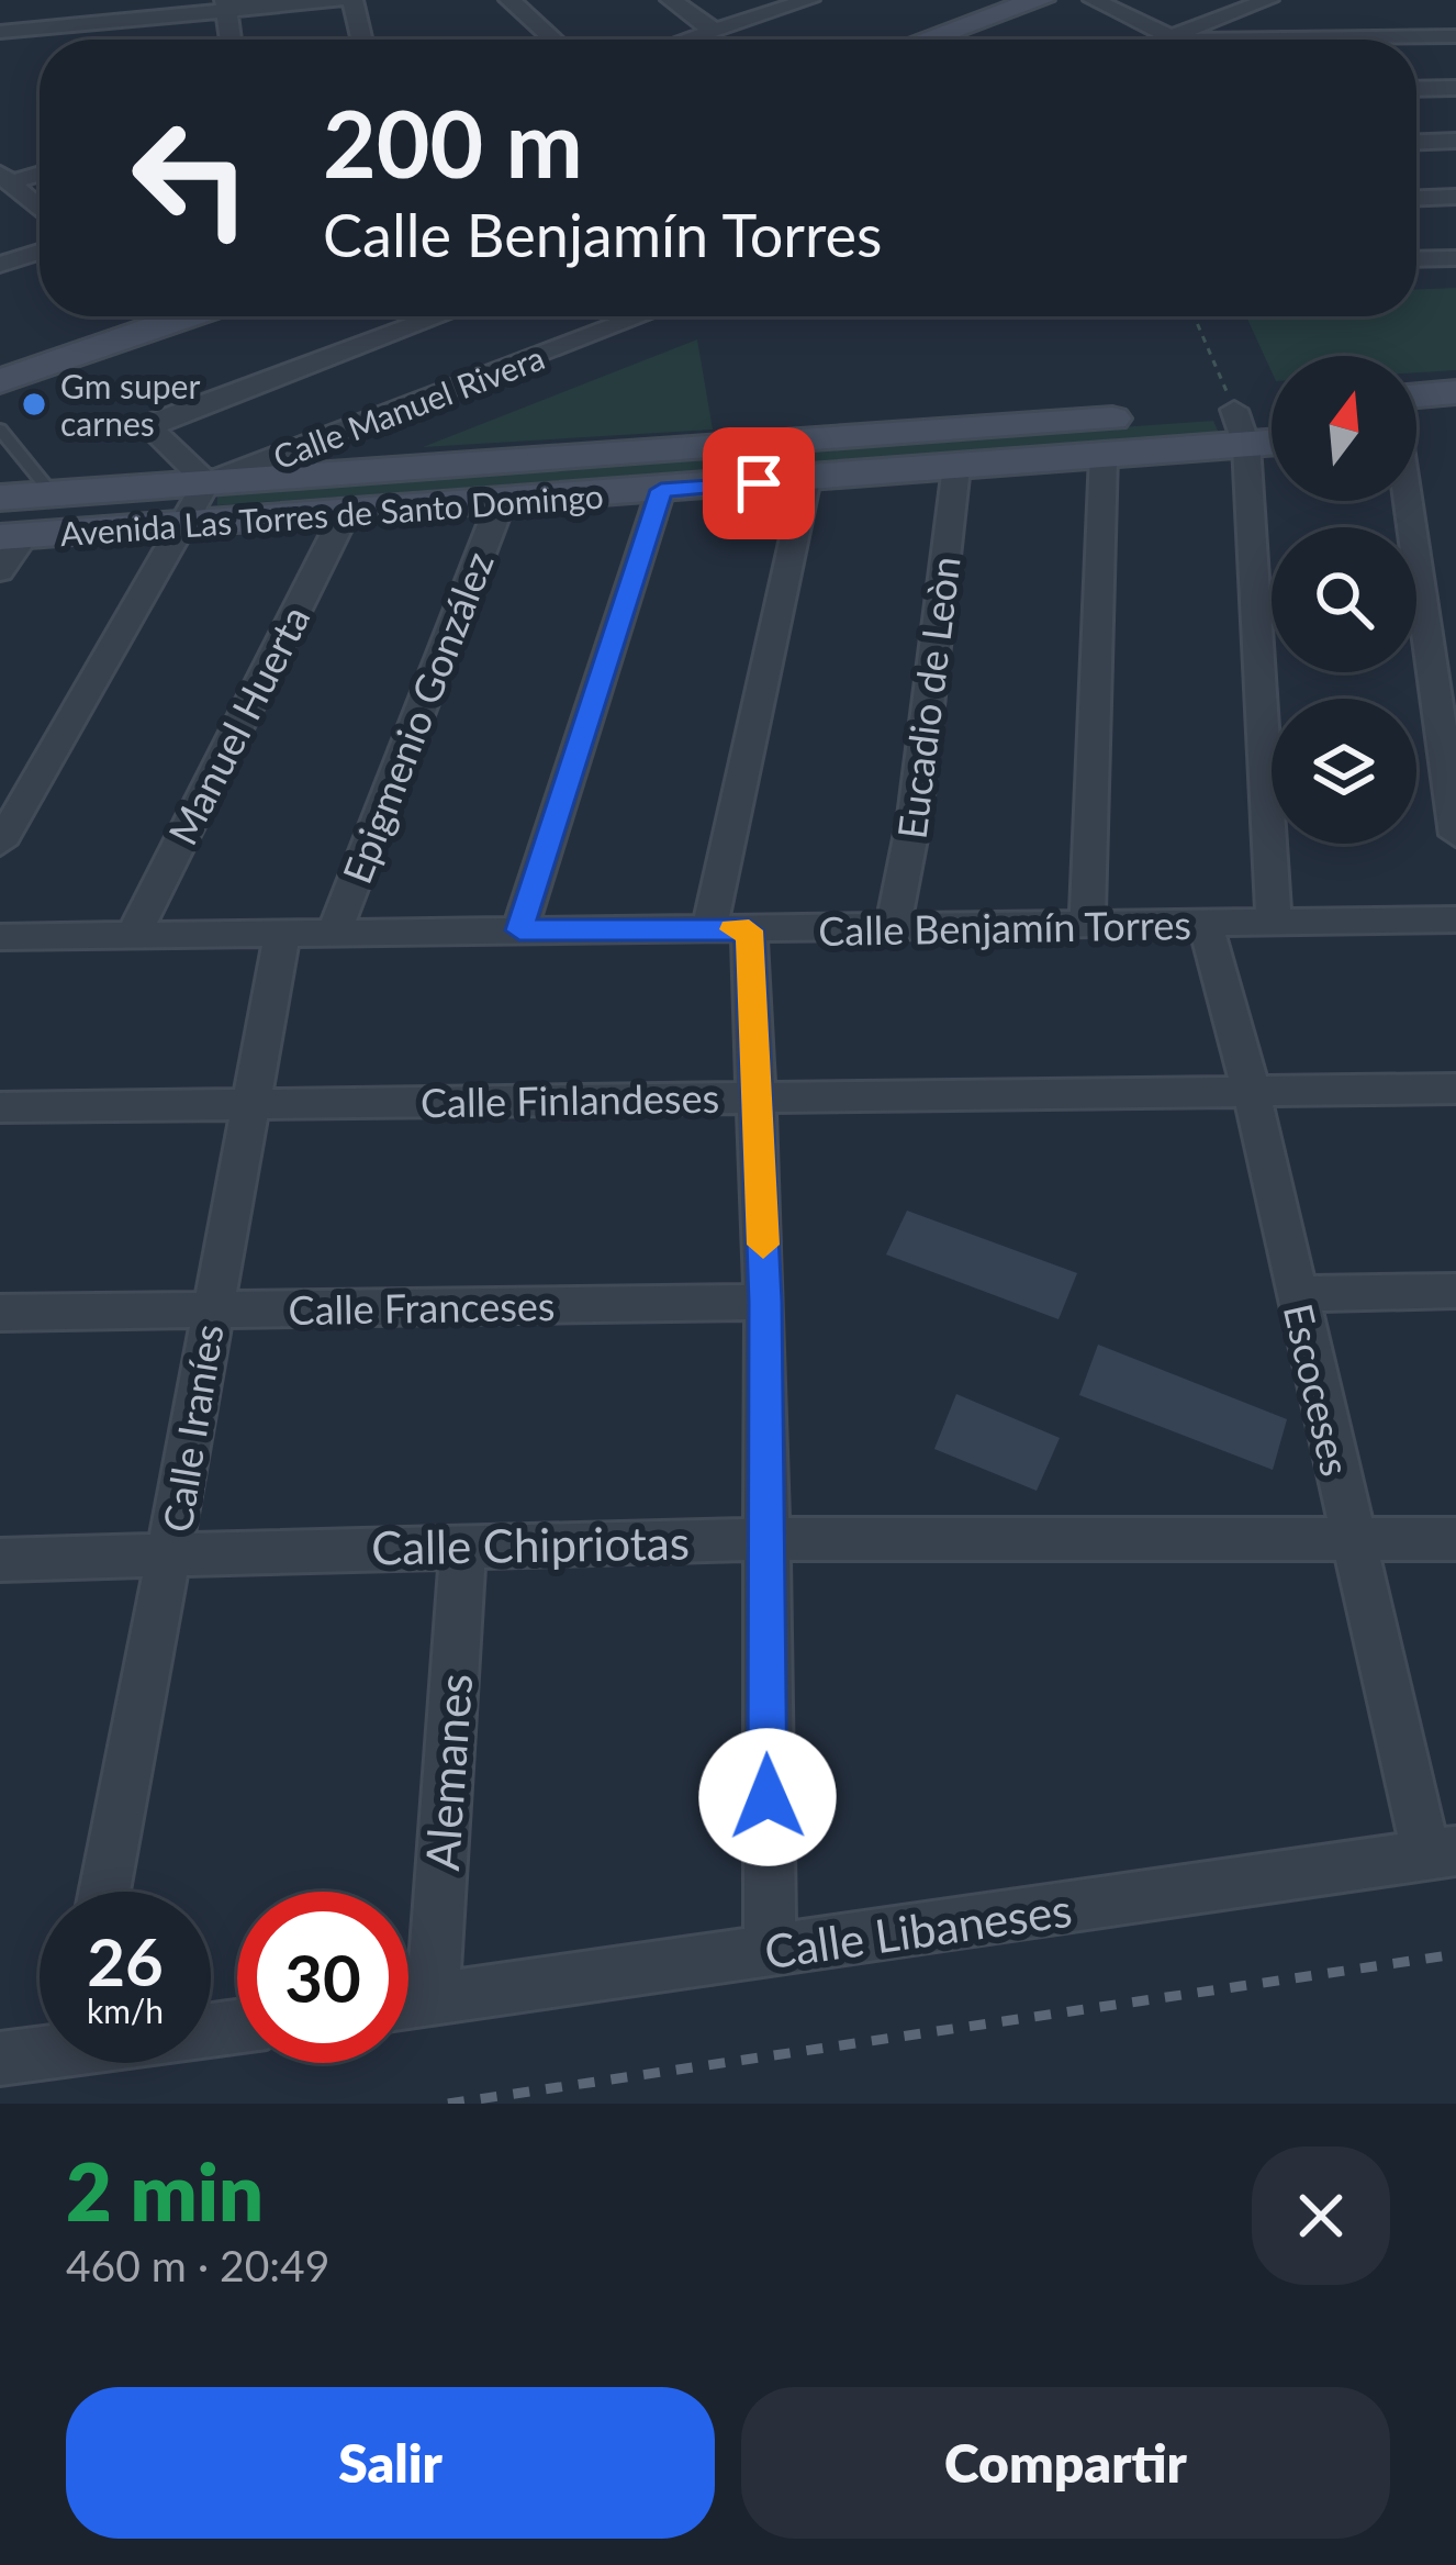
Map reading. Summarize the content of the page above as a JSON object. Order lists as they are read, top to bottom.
{
  "streets": {
    "street": [
      "Calle Manuel Rivera",
      "Avenida Las Torres de Santo Domingo",
      "Eucadio de Leòn",
      "Epigmenio González",
      "Manuel Huerta",
      "Calle Benjamín Torres",
      "Calle Finlandeses",
      "Calle Franceses",
      "Escoceses",
      "Calle Iraníes",
      "Calle Chipriotas",
      "Alemanes",
      "Calle Libaneses"
    ]
  },
  "crossings": [
    ["Calle Manuel Rivera", "Avenida Las Torres de Santo Domingo"],
    ["Avenida Las Torres de Santo Domingo", "Eucadio de Leòn"],
    ["Avenida Las Torres de Santo Domingo", "Epigmenio González"],
    ["Avenida Las Torres de Santo Domingo", "Manuel Huerta"],
    ["Eucadio de Leòn", "Calle Benjamín Torres"],
    ["Epigmenio González", "Calle Benjamín Torres"],
    ["Manuel Huerta", "Calle Benjamín Torres"],
    ["Calle Benjamín Torres", "Escoceses"],
    ["Calle Benjamín Torres", "Calle Iraníes"],
    ["Calle Finlandeses", "Escoceses"],
    ["Calle Finlandeses", "Calle Iraníes"],
    ["Calle Franceses", "Calle Iraníes"],
    ["Escoceses", "Calle Chipriotas"],
    ["Escoceses", "Calle Libaneses"],
    ["Calle Iraníes", "Calle Chipriotas"],
    ["Calle Chipriotas", "Alemanes"],
    ["Alemanes", "Calle Libaneses"]
  ],
  "places": ["Gm super carnes"],
  "north": "top",
  "page": {
    "turn": ["200 m", "Calle Benjamín Torres"],
    "speed": "26 km/h",
    "limit": "30",
    "heading": ["2 min", "460 m · 20:49"],
    "buttons": ["Salir", "Compartir"]
  }
}
